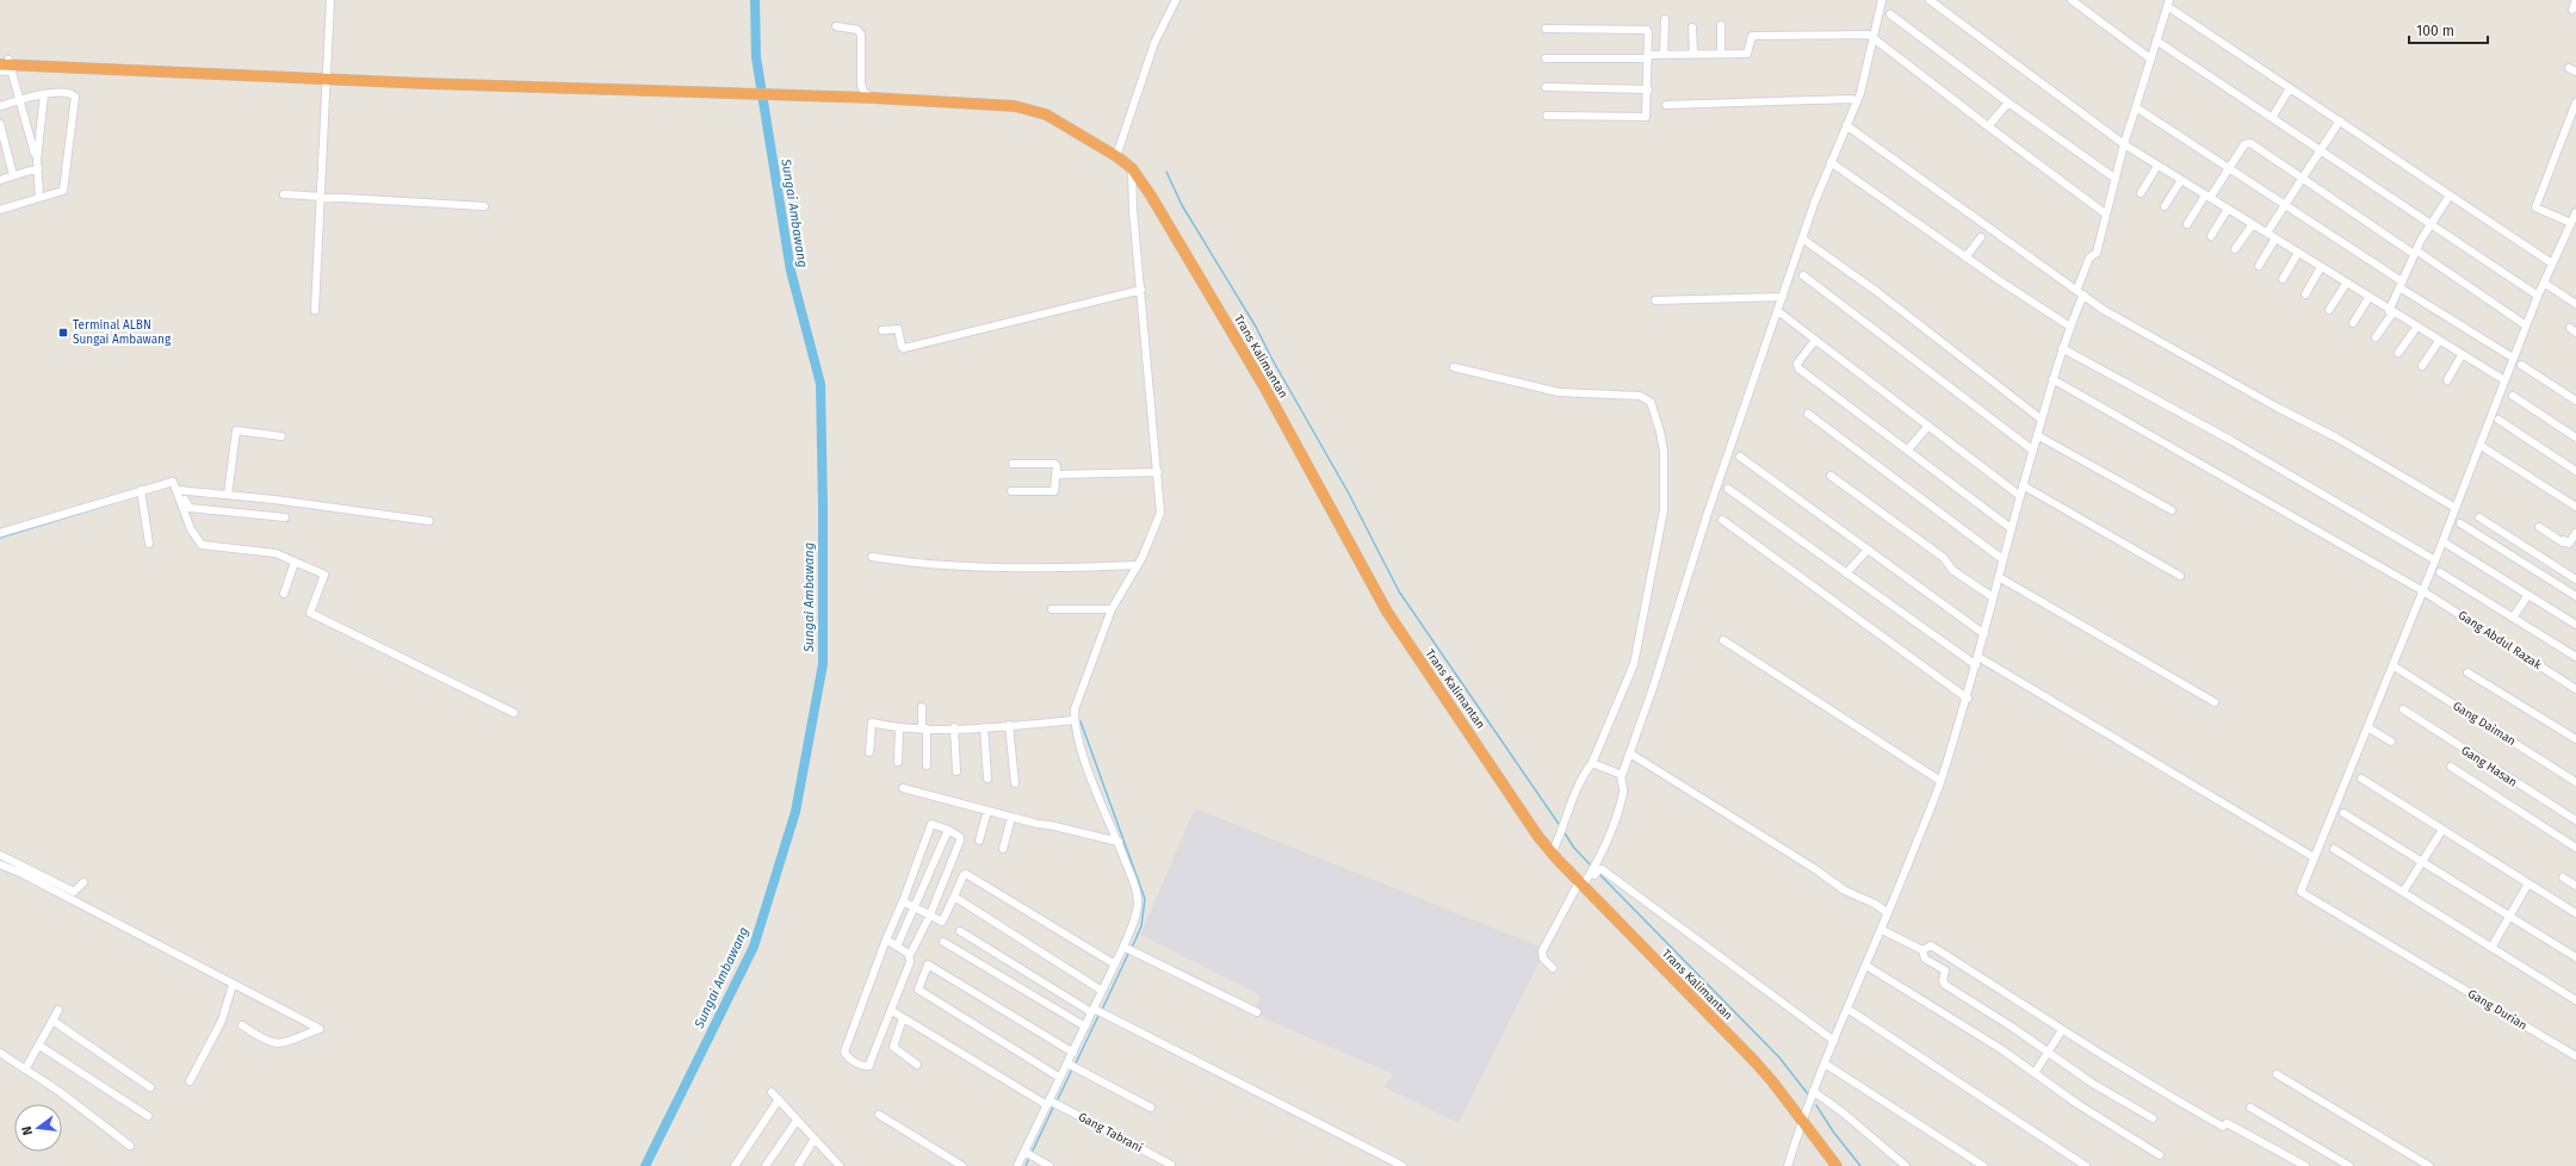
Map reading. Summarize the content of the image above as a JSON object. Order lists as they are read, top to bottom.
{
  "streets": {
    "highway": ["Trans Kalimantan"],
    "street": [
      "Gang Abdul Razak",
      "Gang Daiman",
      "Gang Hasan",
      "Gang Durian",
      "Gang Tabrani"
    ]
  },
  "water": ["Sungai Ambawang"],
  "places": {
    "transit": ["Terminal ALBN Sungai Ambawang"]
  },
  "scale_bar": "100 m",
  "north": "left"
}
